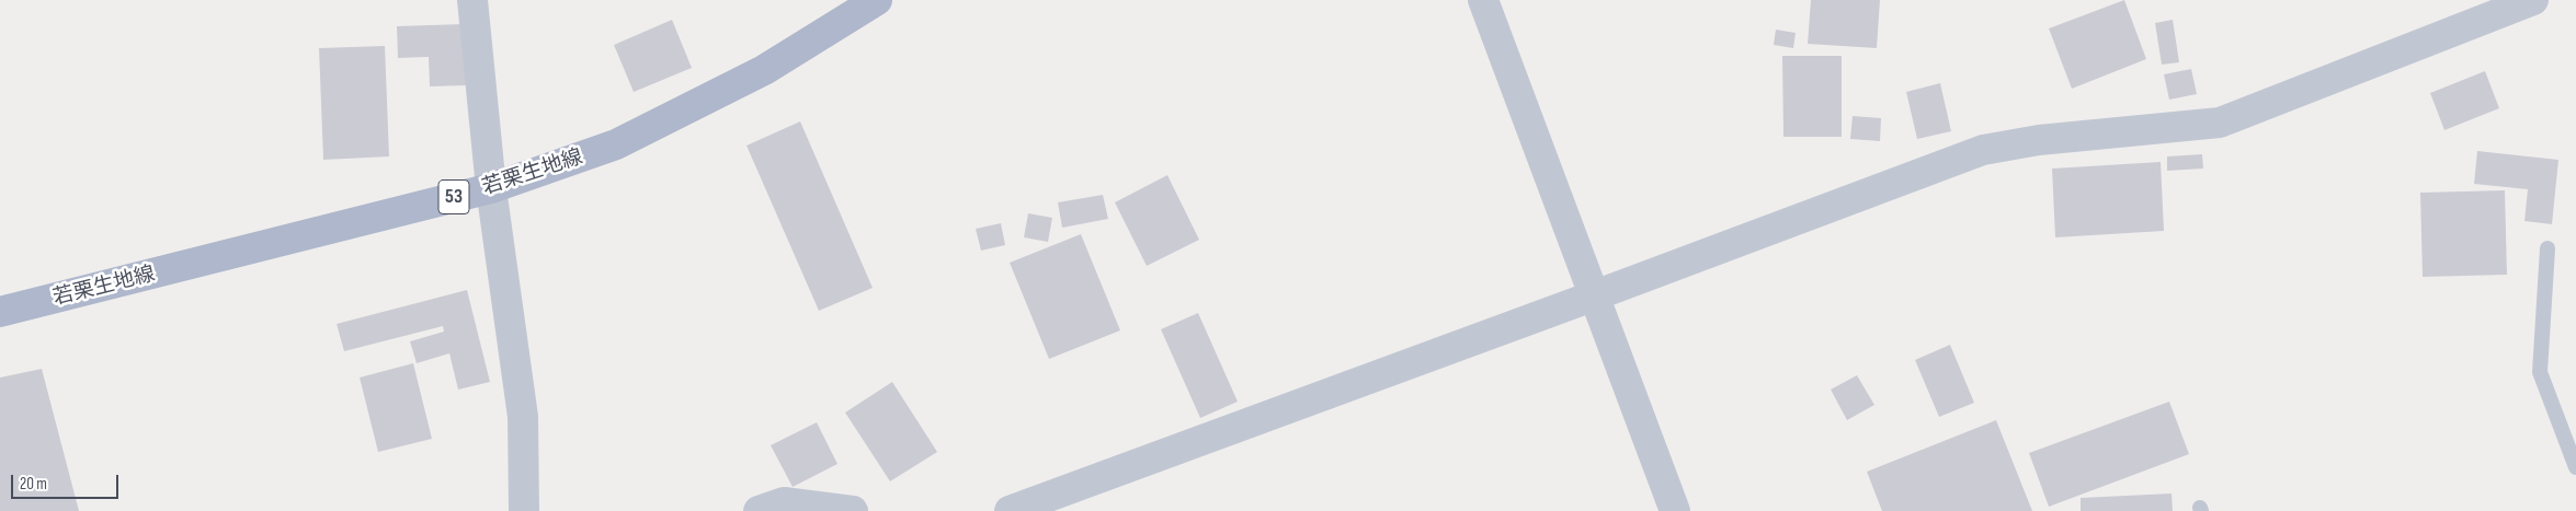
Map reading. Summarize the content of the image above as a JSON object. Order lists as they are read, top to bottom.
{
  "streets": {
    "main road": ["若栗生地線", "53"]
  },
  "scale_bar": "20 m"
}
